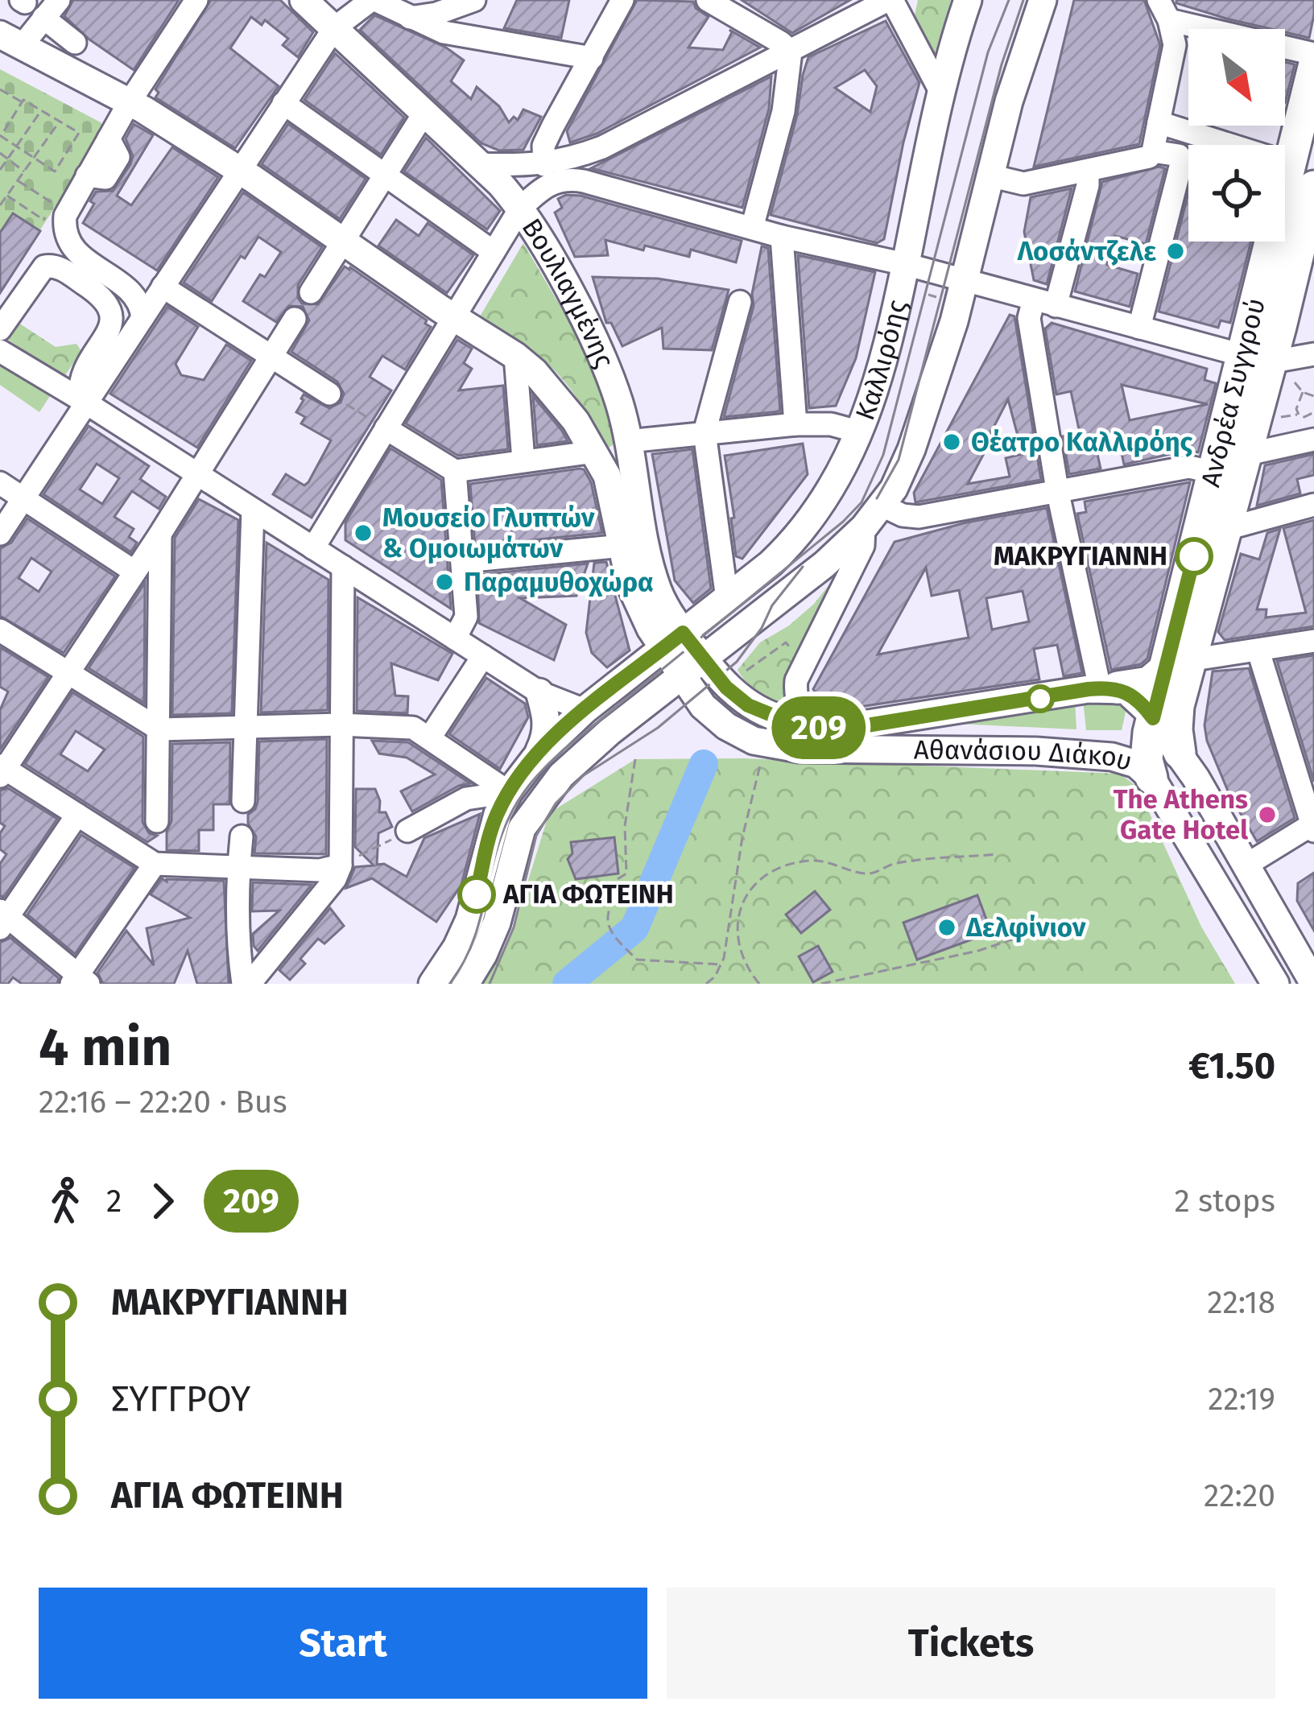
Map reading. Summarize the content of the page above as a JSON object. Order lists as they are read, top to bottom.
{
  "streets": {
    "highway": ["Ανδρέα Συγγρού"],
    "main road": ["Βουλιαγμένης", "Καλλιρόης", "Αθανάσιου Διάκου"]
  },
  "crossings": [
    ["Βουλιαγμένης", "Καλλιρόης"],
    ["Βουλιαγμένης", "Αθανάσιου Διάκου"],
    ["Καλλιρόης", "Αθανάσιου Διάκου"],
    ["Ανδρέα Συγγρού", "Αθανάσιου Διάκου"]
  ],
  "places": [
    "Λοσάντζελε",
    "Θέατρο Καλλιρόης",
    "Μουσείο Γλυπτών & Ομοιωμάτων",
    "ΜΑΚΡΥΓΙΑΝΝΗ",
    "Παραμυθοχώρα",
    "The Athens Gate Hotel",
    "ΑΓΙΑ ΦΩΤΕΙΝΗ",
    "Δελφίνιον"
  ],
  "lines": ["bus line 209"],
  "north": "bottom right",
  "page": {
    "on_map": "209",
    "heading": ["4 min", "22:16 – 22:20 · Bus", "€1.50"],
    "legs": ["2", "209", "2 stops"],
    "list": [
      {
        "name": "ΜΑΚΡΥΓΙΑΝΝΗ",
        "value": "22:18"
      },
      {
        "name": "ΣΥΓΓΡΟΥ",
        "value": "22:19"
      },
      {
        "name": "ΑΓΙΑ ΦΩΤΕΙΝΗ",
        "value": "22:20"
      }
    ],
    "buttons": ["Start", "Tickets"]
  }
}
